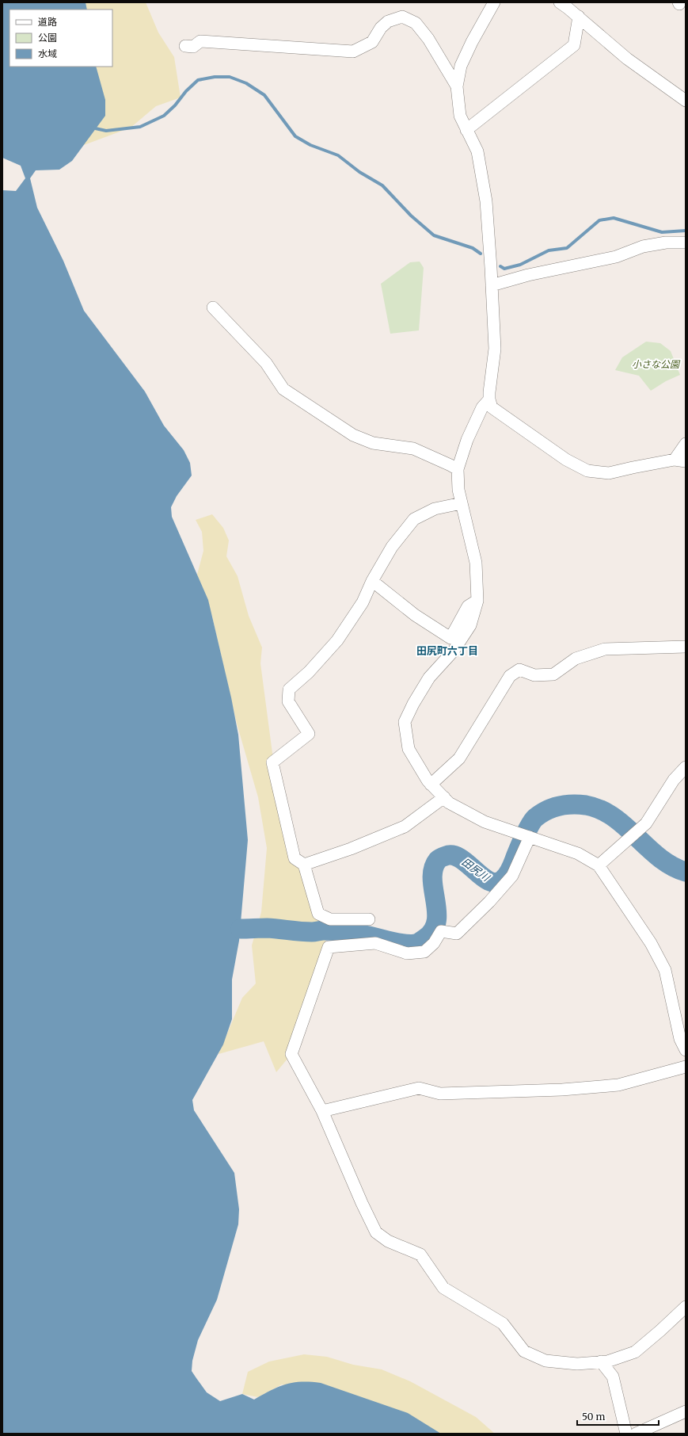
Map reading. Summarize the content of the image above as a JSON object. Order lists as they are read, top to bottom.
{
  "districts": ["田尻町六丁目"],
  "water": ["田尻川"],
  "parks": ["小さな公園"],
  "legend": ["道路", "公園", "水域"],
  "scale_bar": "50 m"
}
